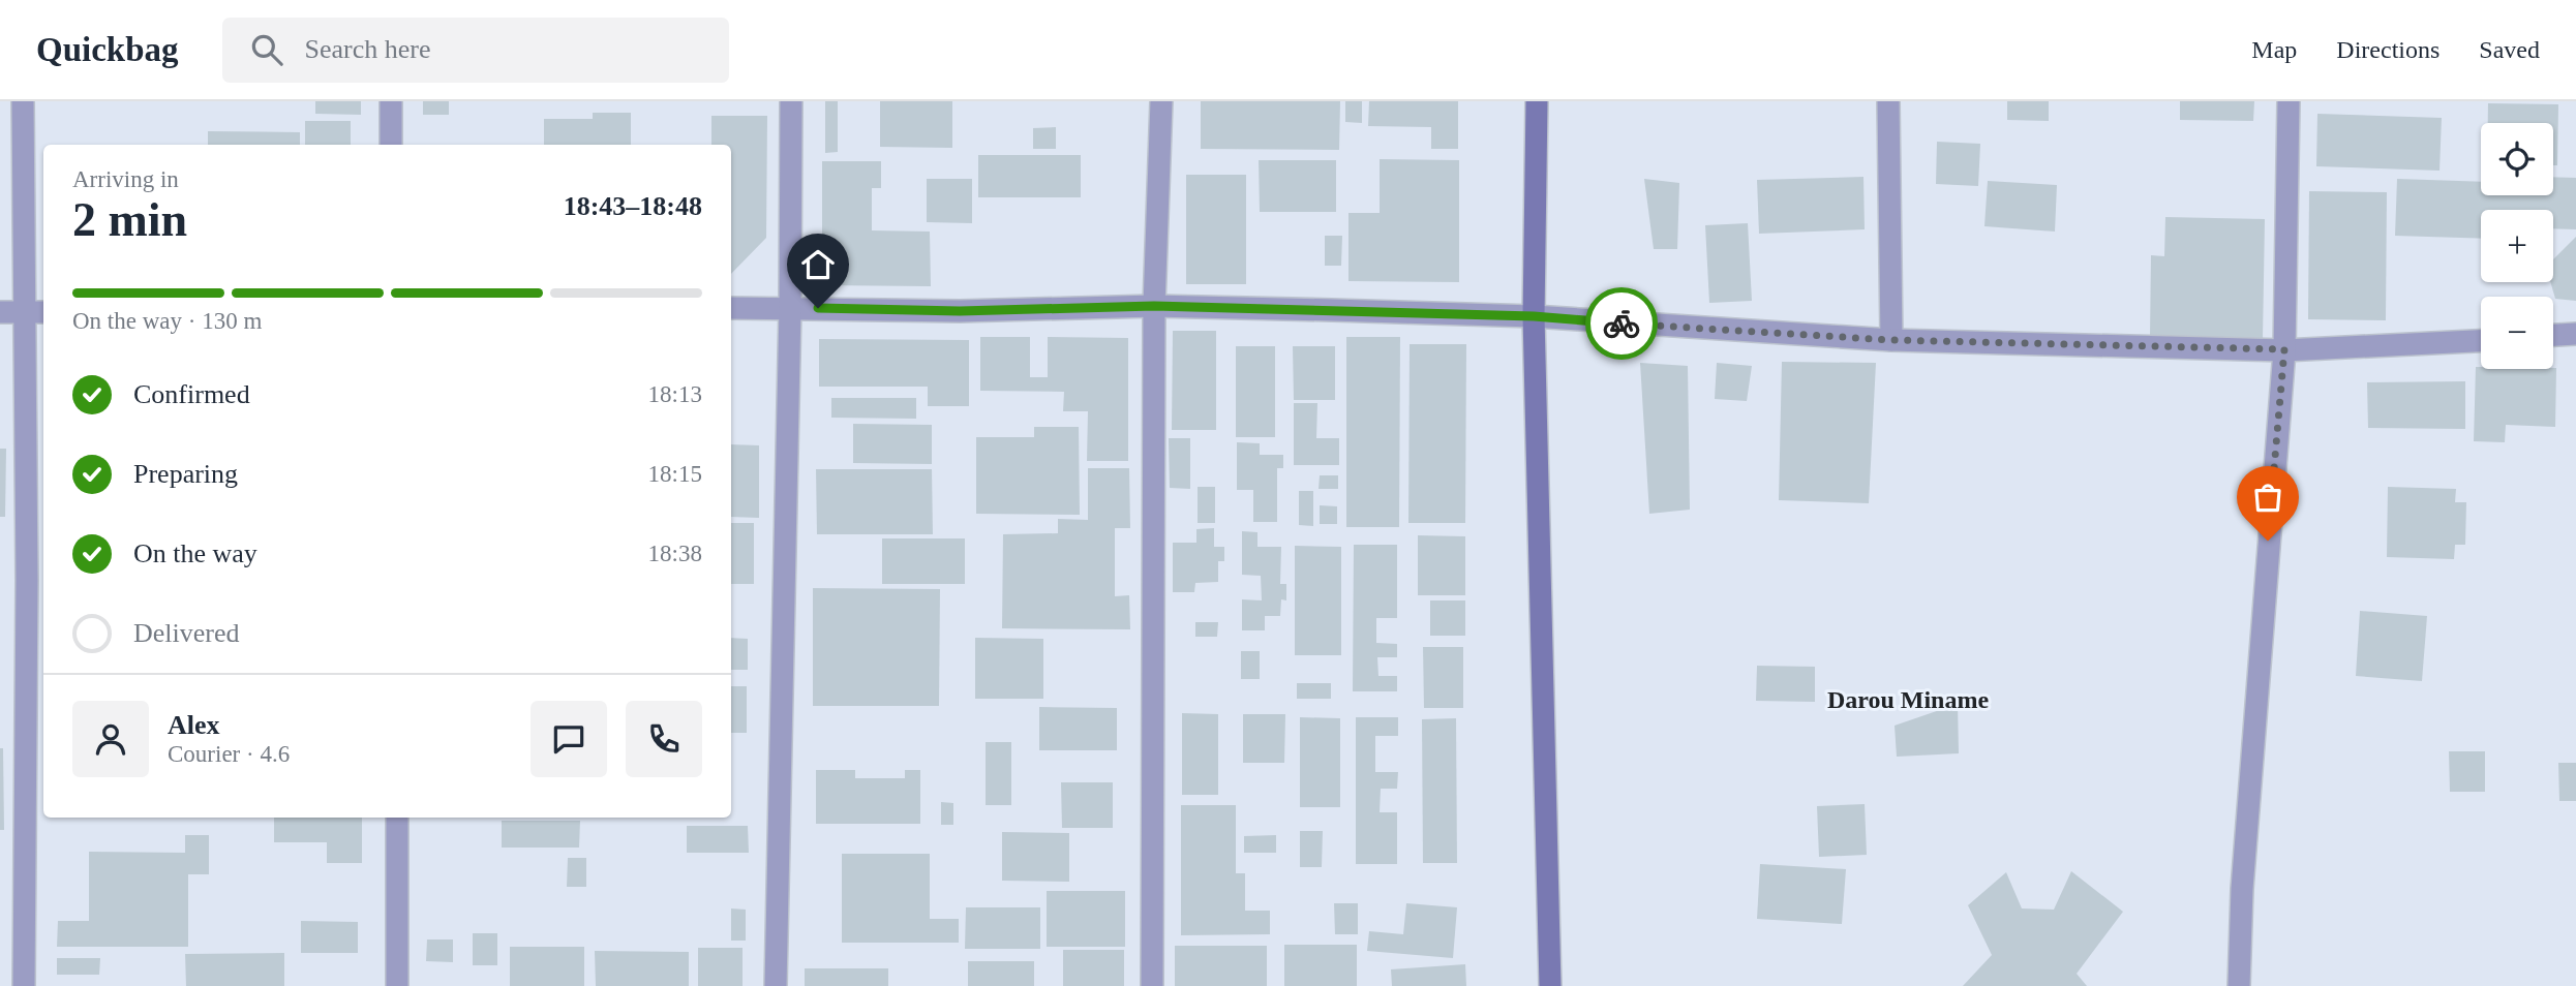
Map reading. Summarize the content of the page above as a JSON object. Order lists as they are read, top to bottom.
{
  "districts": ["Darou Miname"],
  "page": {
    "header": "Quickbag",
    "search": "Search here",
    "nav": ["Map", "Directions", "Saved"],
    "map_buttons": ["+", "−"],
    "heading": ["2 min", "Arriving in", "18:43–18:48"],
    "panel": ["Alex", "Courier · 4.6"],
    "bar": "On the way · 130 m",
    "list": [
      ["Confirmed", "18:13"],
      ["Preparing", "18:15"],
      ["On the way", "18:38"],
      "Delivered"
    ]
  }
}
